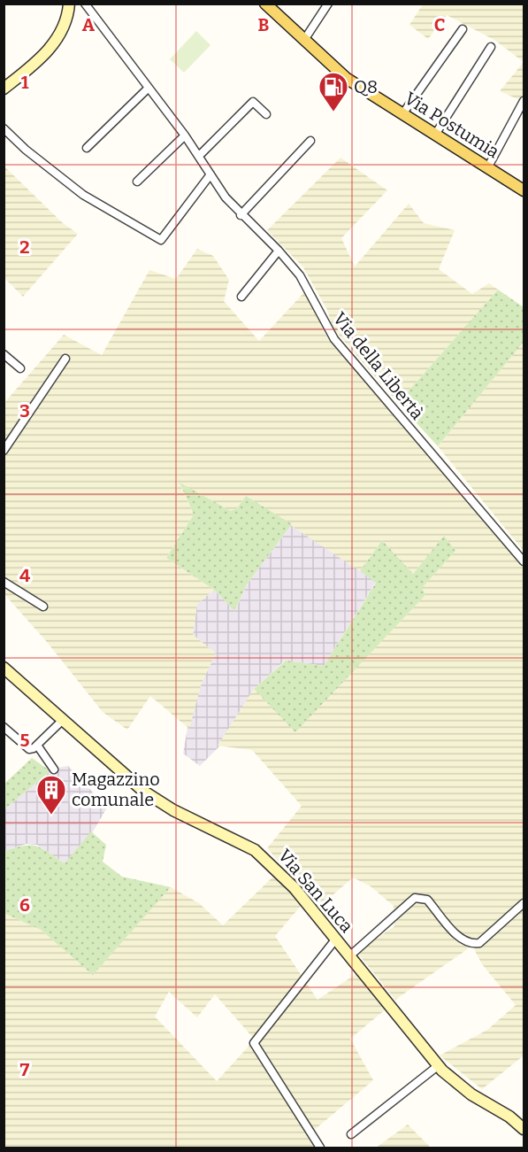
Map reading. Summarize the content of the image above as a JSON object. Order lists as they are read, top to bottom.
{
  "streets": {
    "main road": ["Via Postumia"],
    "street": ["Via della Libertà", "Via San Luca"]
  },
  "places": {
    "fuel station": ["Q8"],
    "building": ["Magazzino comunale"]
  },
  "grid": {
    "columns": ["A", "B", "C"],
    "rows": [
      "1",
      "2",
      "3",
      "4",
      "5",
      "6",
      "7"
    ]
  }
}
